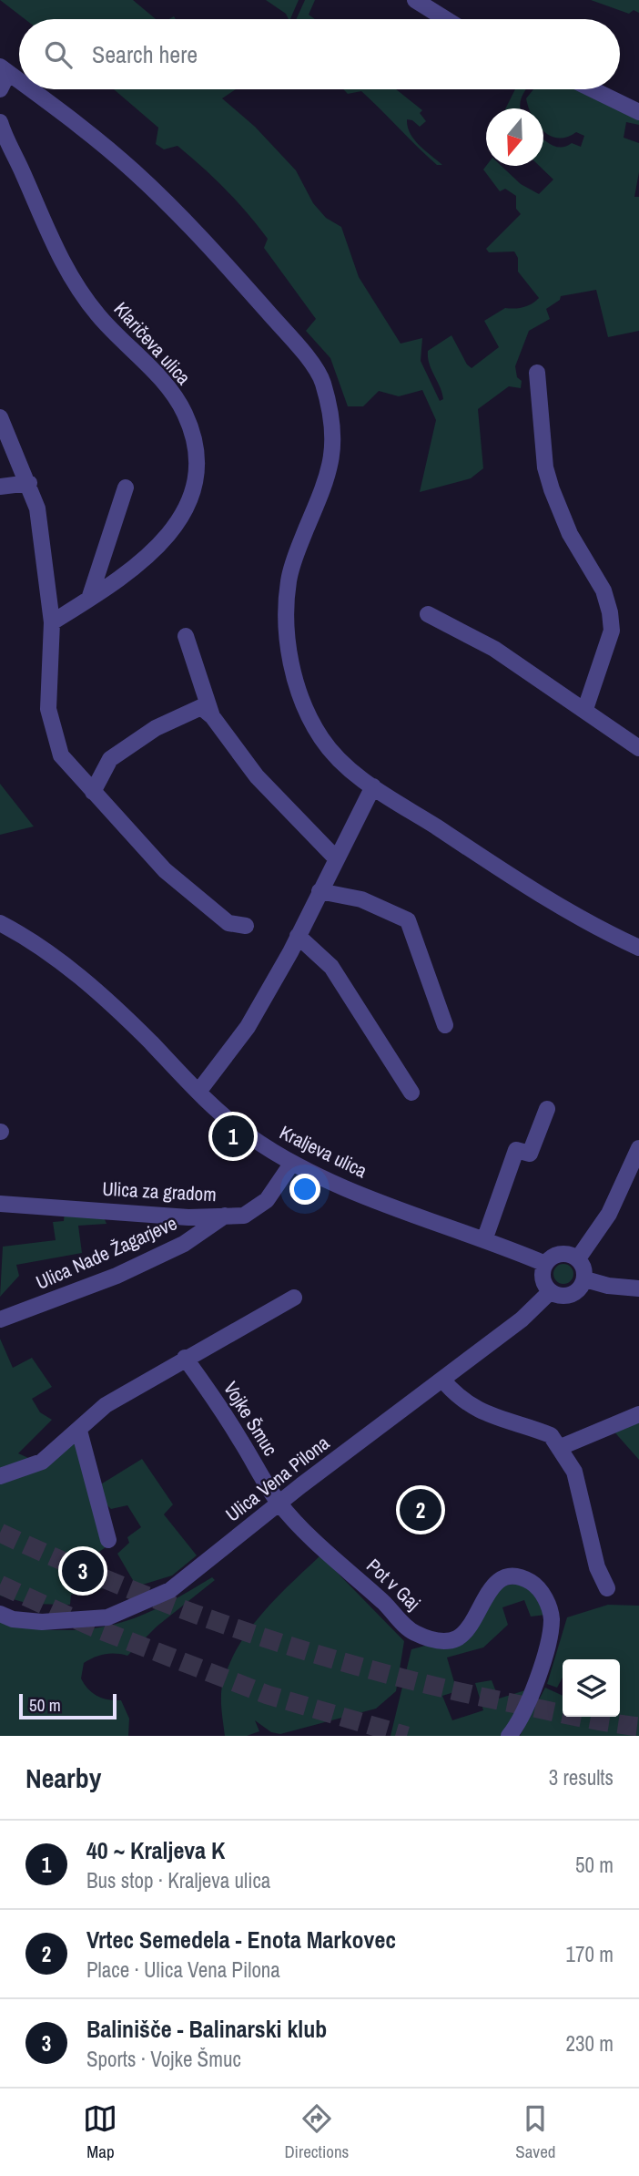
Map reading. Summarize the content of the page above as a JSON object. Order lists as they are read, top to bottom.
{
  "streets": {
    "street": [
      "Klaričeva ulica",
      "Kraljeva ulica",
      "Ulica za gradom",
      "Ulica Nade Žagarjeve",
      "Vojke Šmuc",
      "Ulica Vena Pilona",
      "Pot v Gaj"
    ]
  },
  "crossings": [
    ["Kraljeva ulica", "Ulica za gradom"],
    ["Kraljeva ulica", "Ulica Vena Pilona"],
    ["Ulica za gradom", "Ulica Nade Žagarjeve"],
    ["Vojke Šmuc", "Ulica Vena Pilona"],
    ["Vojke Šmuc", "Pot v Gaj"],
    ["Ulica Vena Pilona", "Pot v Gaj"]
  ],
  "scale_bar": "50 m",
  "north": "bottom",
  "page": {
    "search": "Search here",
    "pins": ["1", "2", "3"],
    "scale": "50 m",
    "heading": ["Nearby", "3 results"],
    "list": [
      {
        "mark": "1",
        "name": "40 ~ Kraljeva K",
        "note": "Bus stop · Kraljeva ulica",
        "value": "50 m"
      },
      {
        "mark": "2",
        "name": "Vrtec Semedela - Enota Markovec",
        "note": "Place · Ulica Vena Pilona",
        "value": "170 m"
      },
      {
        "mark": "3",
        "name": "Balinišče - Balinarski klub",
        "note": "Sports · Vojke Šmuc",
        "value": "230 m"
      }
    ],
    "nav": ["Map", "Directions", "Saved"]
  }
}
